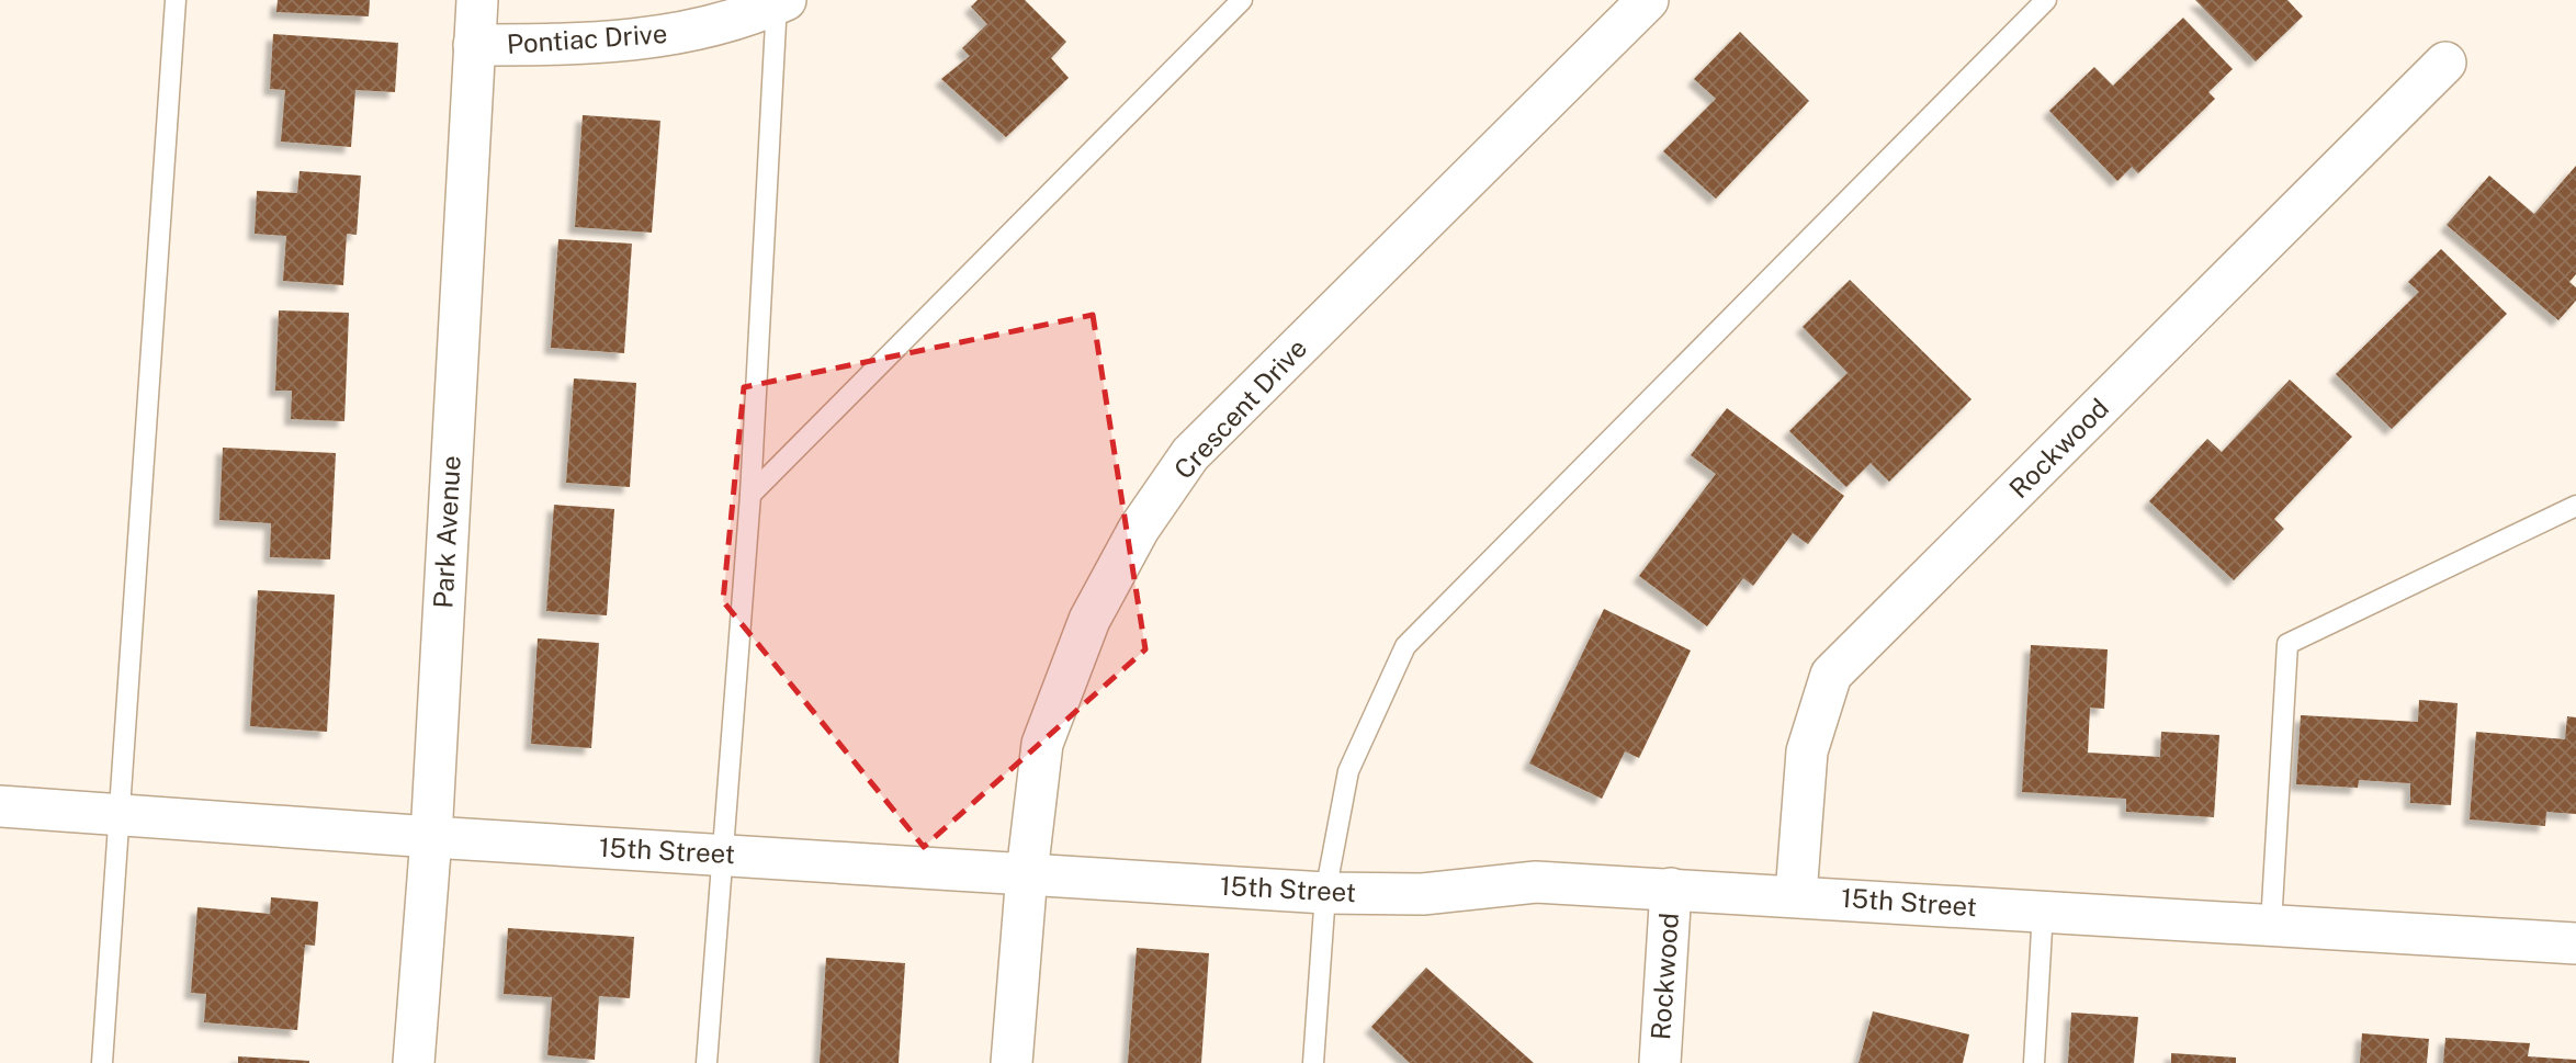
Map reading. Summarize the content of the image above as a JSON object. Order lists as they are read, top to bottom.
{
  "streets": {
    "street": [
      "Pontiac Drive",
      "Crescent Drive",
      "Rockwood",
      "Park Avenue",
      "15th Street"
    ]
  },
  "crossings": [
    ["Pontiac Drive", "Park Avenue"],
    ["Crescent Drive", "15th Street"],
    ["Rockwood", "15th Street"],
    ["Park Avenue", "15th Street"]
  ]
}
